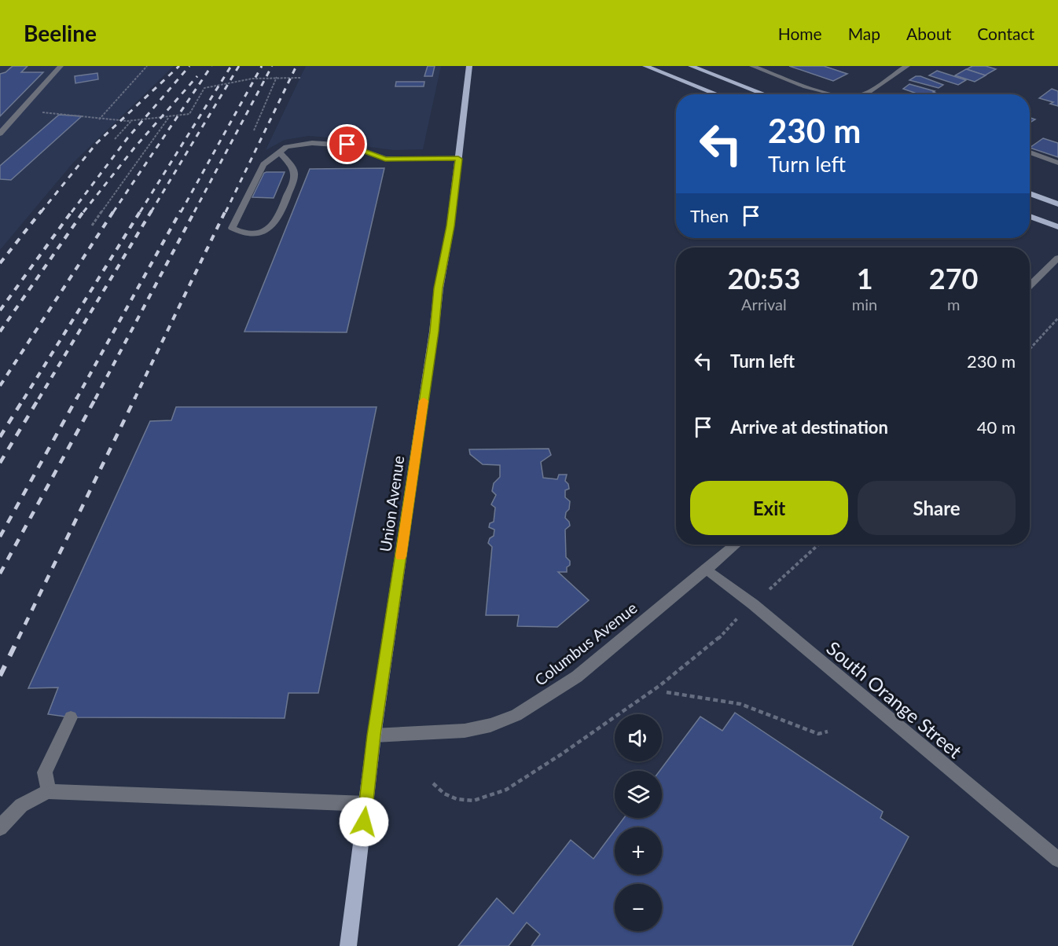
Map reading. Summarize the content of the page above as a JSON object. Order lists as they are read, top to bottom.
{
  "streets": {
    "main road": ["Union Avenue"],
    "street": ["Columbus Avenue", "South Orange Street"]
  },
  "crossings": [
    ["Union Avenue", "Columbus Avenue"],
    ["Columbus Avenue", "South Orange Street"]
  ],
  "page": {
    "header": "Beeline",
    "nav": [
      "Home",
      "Map",
      "About",
      "Contact"
    ],
    "turn": ["230 m", "Turn left"],
    "then": "Then",
    "eta": [
      "20:53",
      "Arrival",
      "1",
      "min",
      "270",
      "m"
    ],
    "list": [
      {
        "name": "Turn left",
        "value": "230 m"
      },
      {
        "name": "Arrive at destination",
        "value": "40 m"
      }
    ],
    "buttons": ["Exit", "Share"],
    "map_buttons": ["+", "−"]
  }
}
